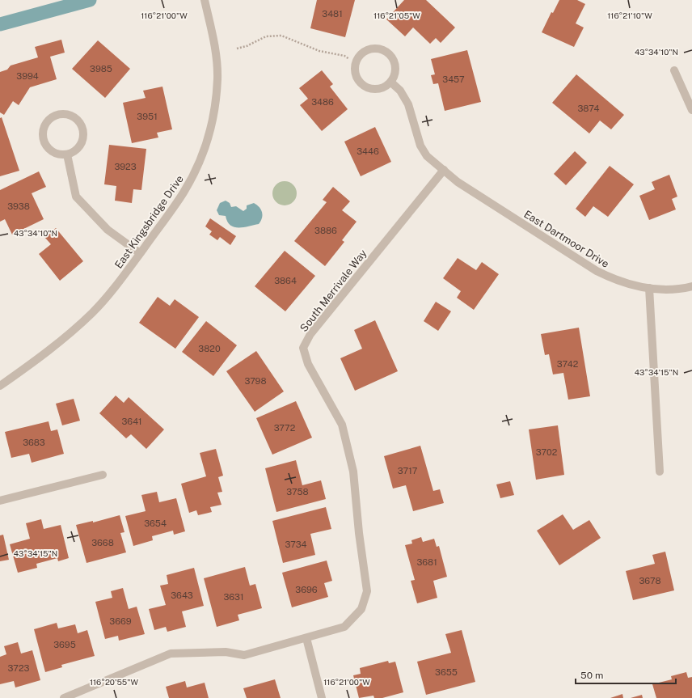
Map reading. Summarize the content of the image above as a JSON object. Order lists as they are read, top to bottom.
{
  "streets": {
    "street": ["East Kingsbridge Drive", "East Dartmoor Drive", "South Merrivale Way"]
  },
  "crossings": [
    ["East Dartmoor Drive", "South Merrivale Way"]
  ],
  "house_numbers": [
    "3481",
    "3985",
    "3994",
    "3457",
    "3486",
    "3874",
    "3951",
    "3446",
    "3923",
    "3938",
    "3886",
    "3864",
    "3820",
    "3742",
    "3798",
    "3641",
    "3772",
    "3683",
    "3702",
    "3717",
    "3758",
    "3654",
    "3668",
    "3734",
    "3681",
    "3678",
    "3696",
    "3643",
    "3631",
    "3669",
    "3695",
    "3723",
    "3655"
  ],
  "scale_bar": "50 m",
  "coordinates": [
    "116°21'00\"W",
    "116°21'05\"W",
    "116°21'10\"W",
    "43°34'10\"N",
    "43°34'15\"N",
    "116°20'55\"W"
  ]
}
